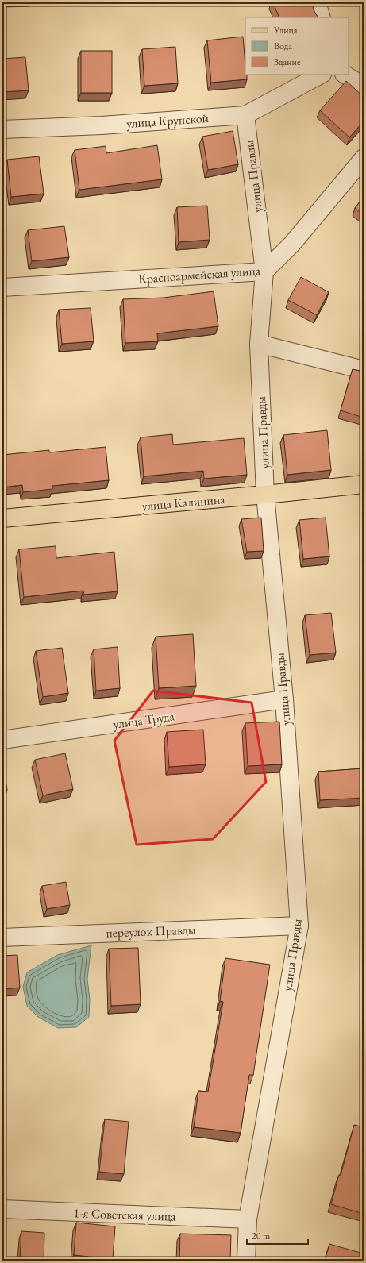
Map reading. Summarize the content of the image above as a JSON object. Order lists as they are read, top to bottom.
{
  "streets": {
    "main road": ["улица Калинина"],
    "street": [
      "улица Крупской",
      "улица Правды",
      "Красноармейская улица",
      "улица Труда",
      "переулок Правды",
      "1-я Советская улица"
    ]
  },
  "crossings": [
    ["улица Крупской", "улица Правды"],
    ["улица Правды", "Красноармейская улица"],
    ["улица Правды", "улица Калинина"],
    ["улица Правды", "улица Труда"],
    ["улица Правды", "переулок Правды"],
    ["улица Правды", "1-я Советская улица"]
  ],
  "legend": ["Улица", "Вода", "Здание"],
  "scale_bar": "20 m"
}
